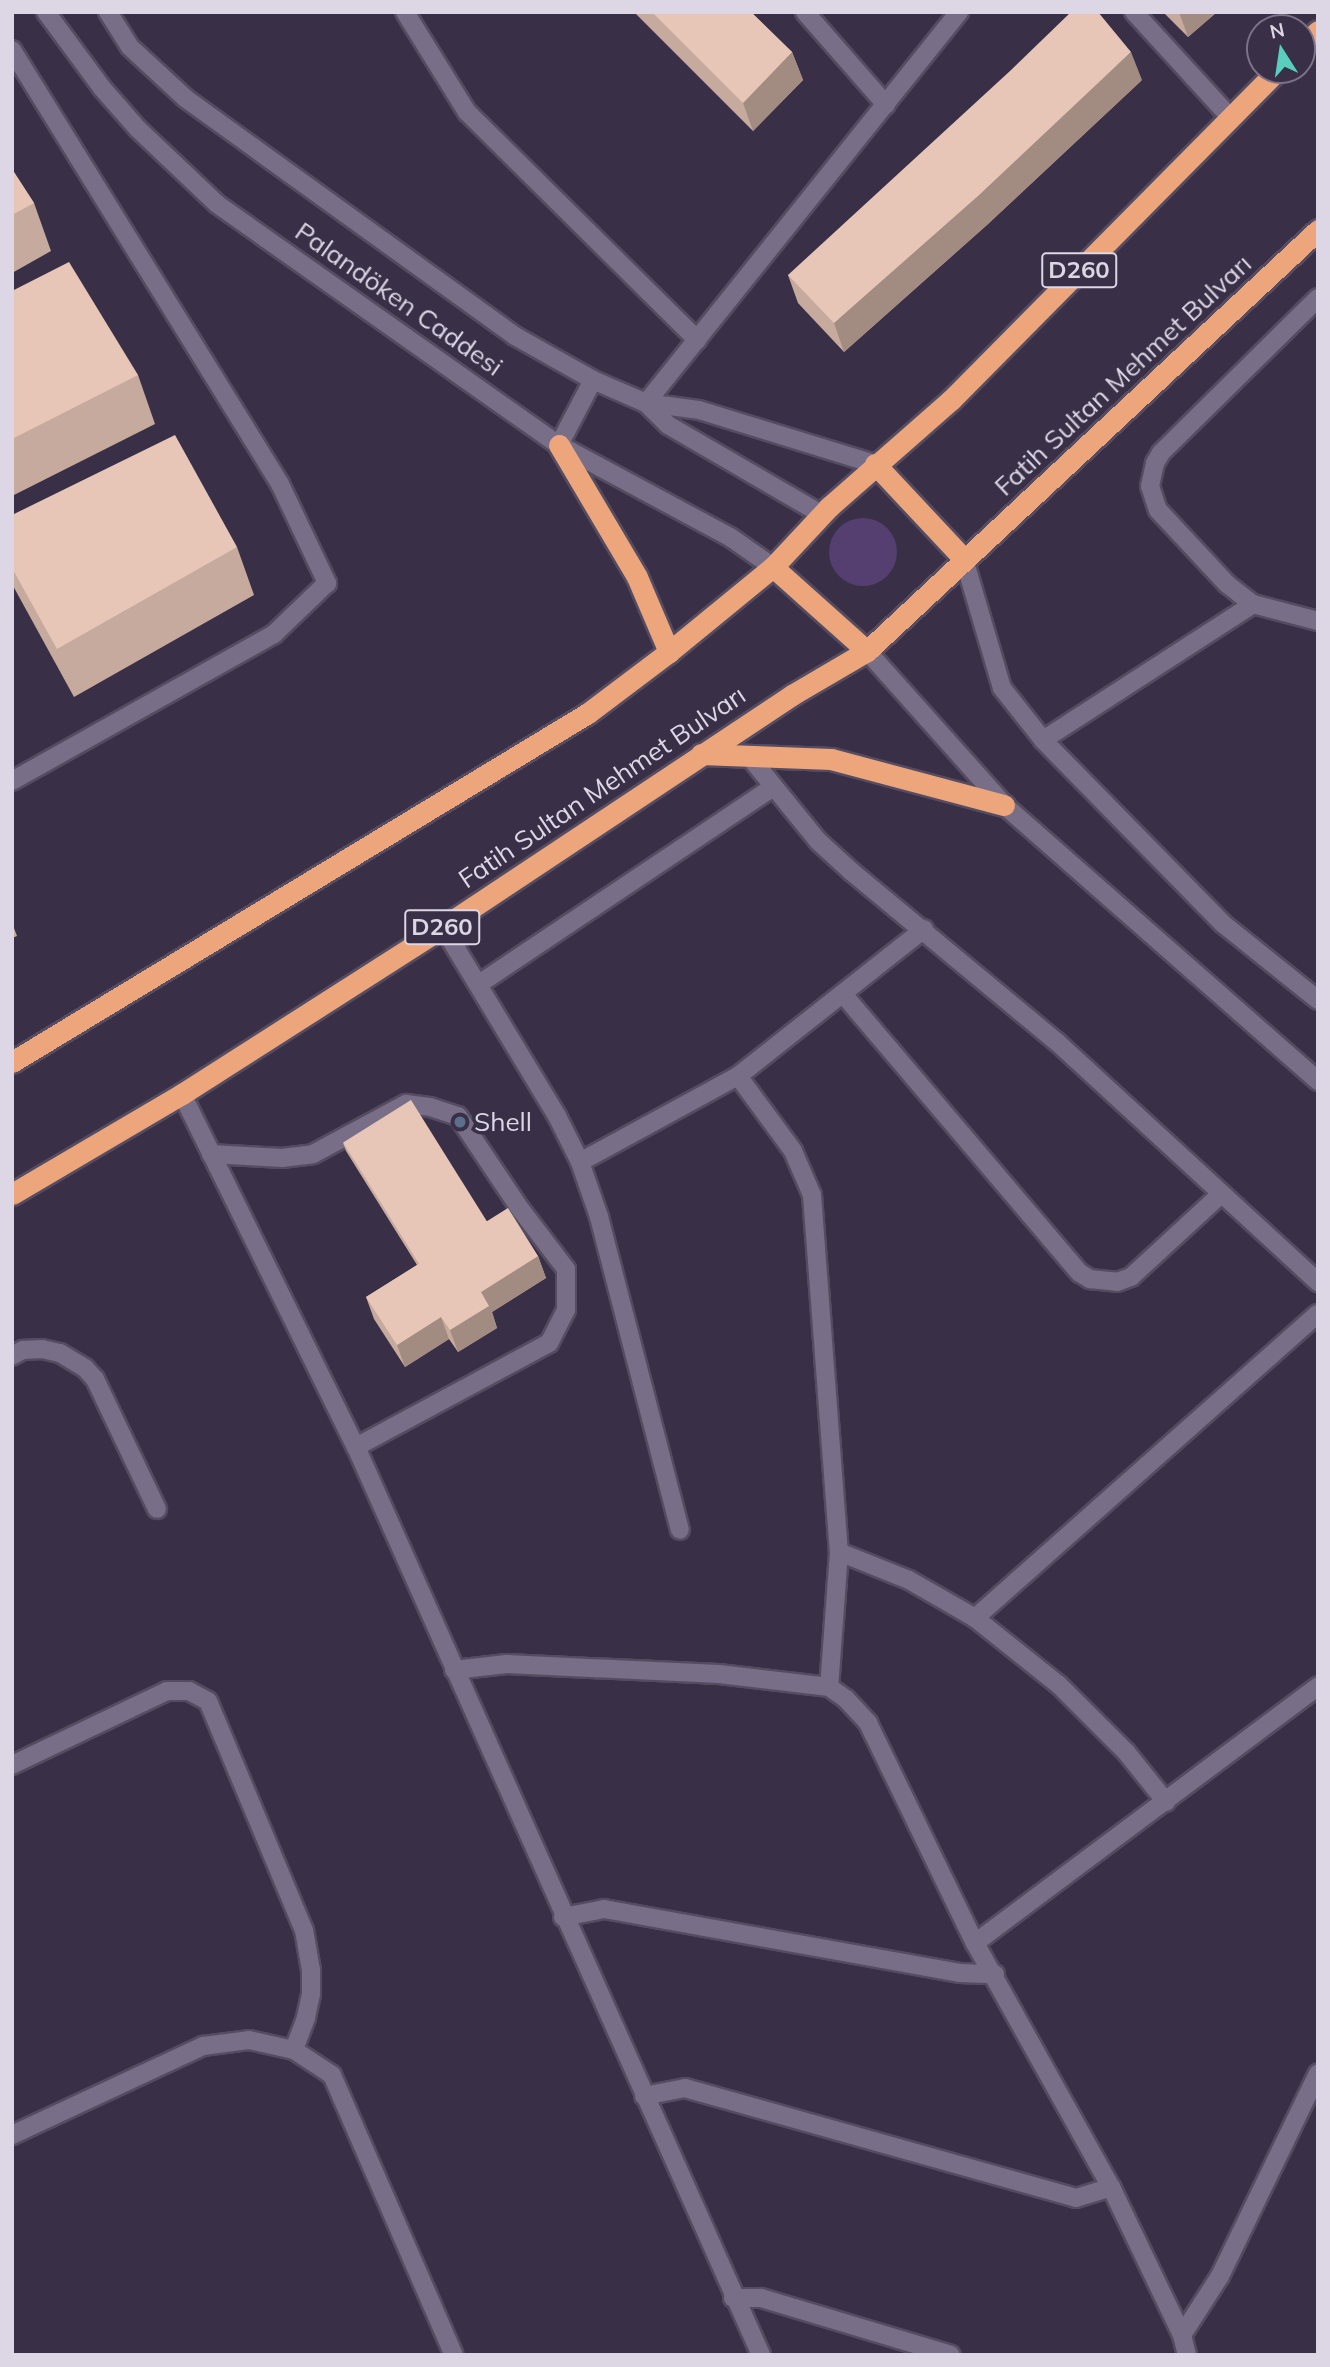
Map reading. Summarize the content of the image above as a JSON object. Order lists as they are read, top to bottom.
{
  "streets": {
    "highway": ["D260", "Fatih Sultan Mehmet Bulvarı"],
    "street": ["Palandöken Caddesi"]
  },
  "crossings": [
    ["D260", "Palandöken Caddesi"],
    ["D260", "Fatih Sultan Mehmet Bulvarı"]
  ],
  "places": ["Shell"],
  "north": "top"
}
